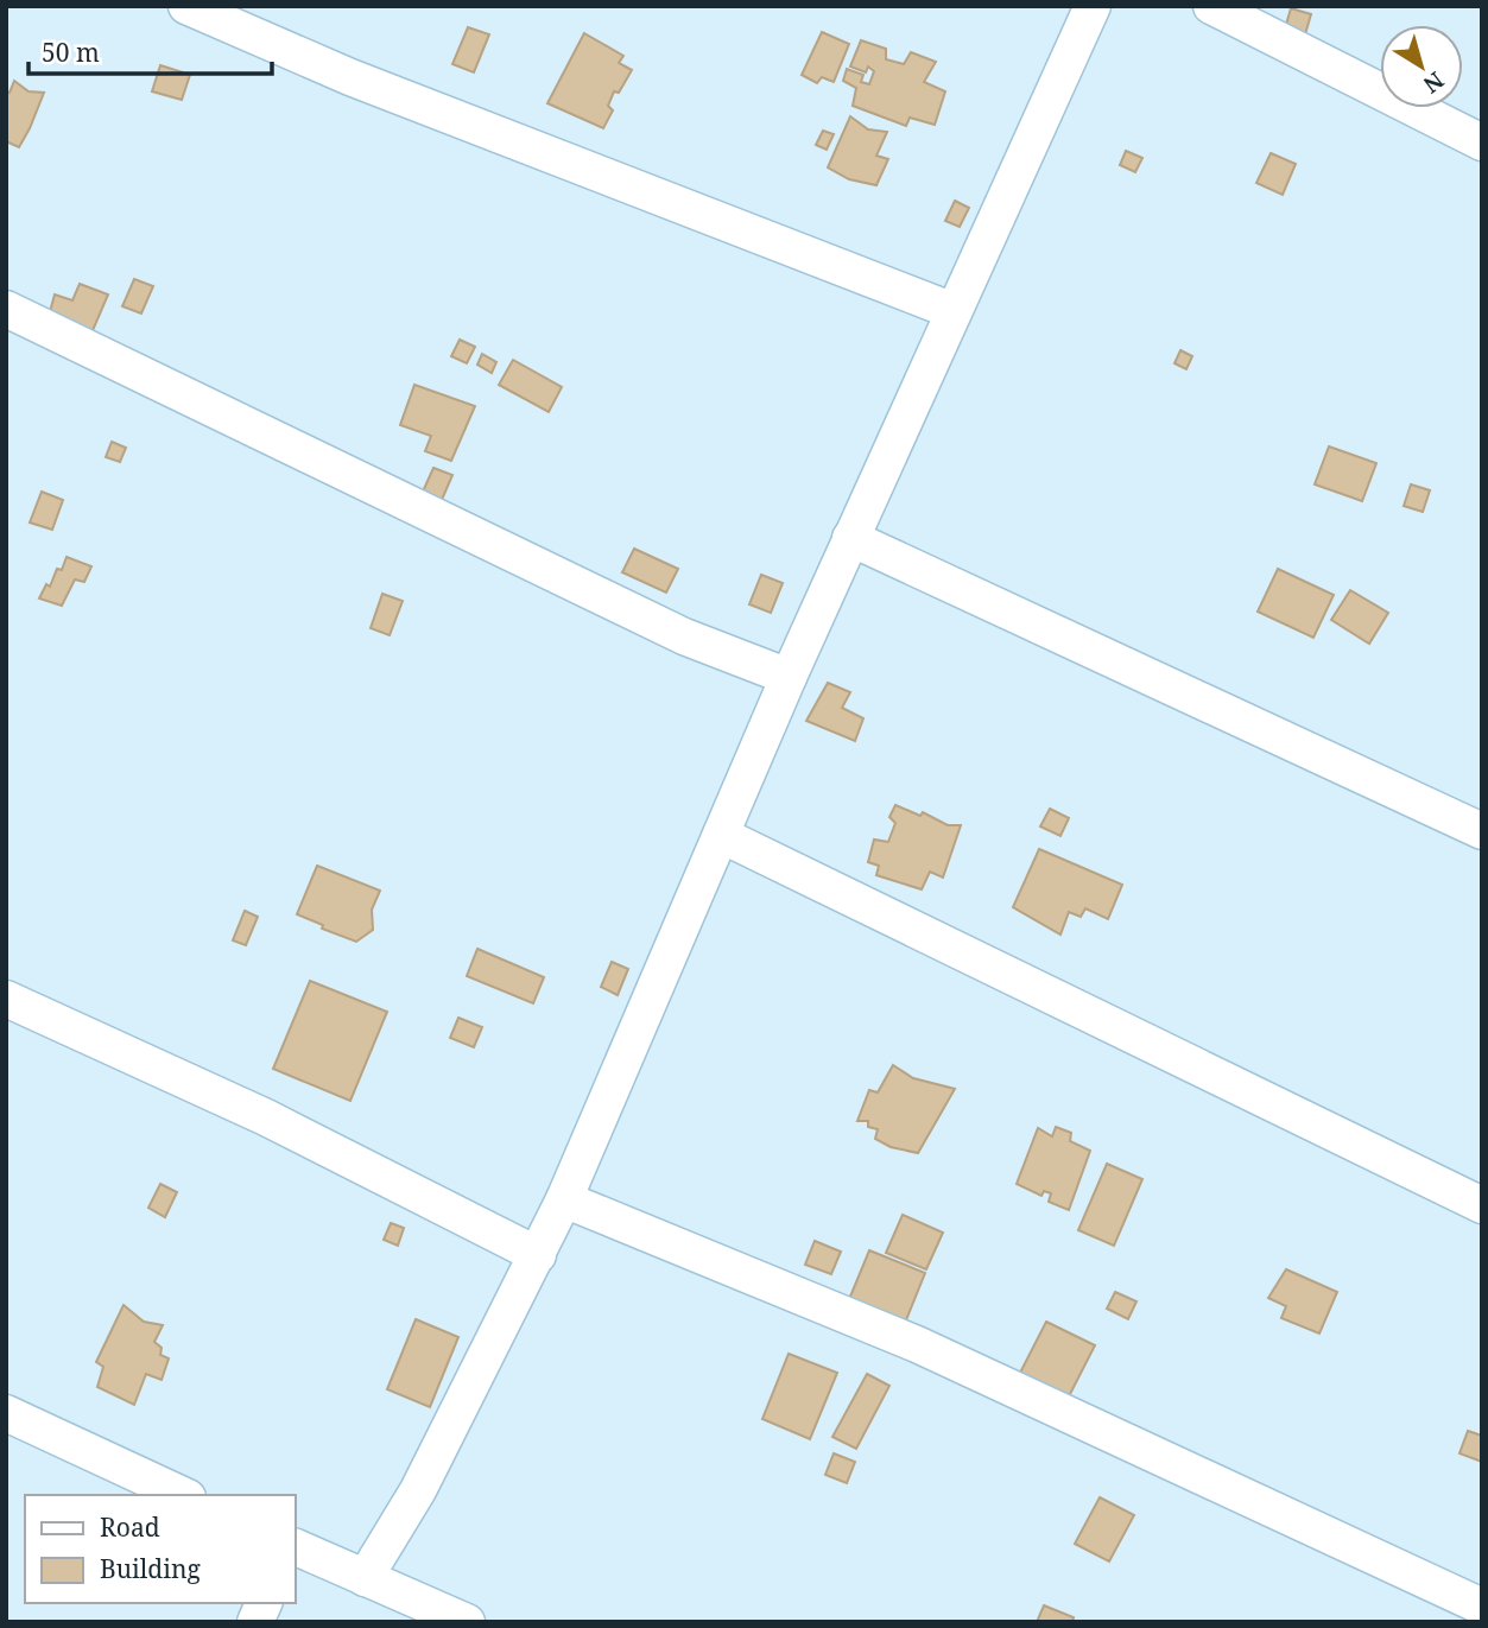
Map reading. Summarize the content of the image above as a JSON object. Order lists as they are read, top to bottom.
{
  "legend": ["Road", "Building"],
  "scale_bar": "50 m",
  "north": "bottom right"
}
